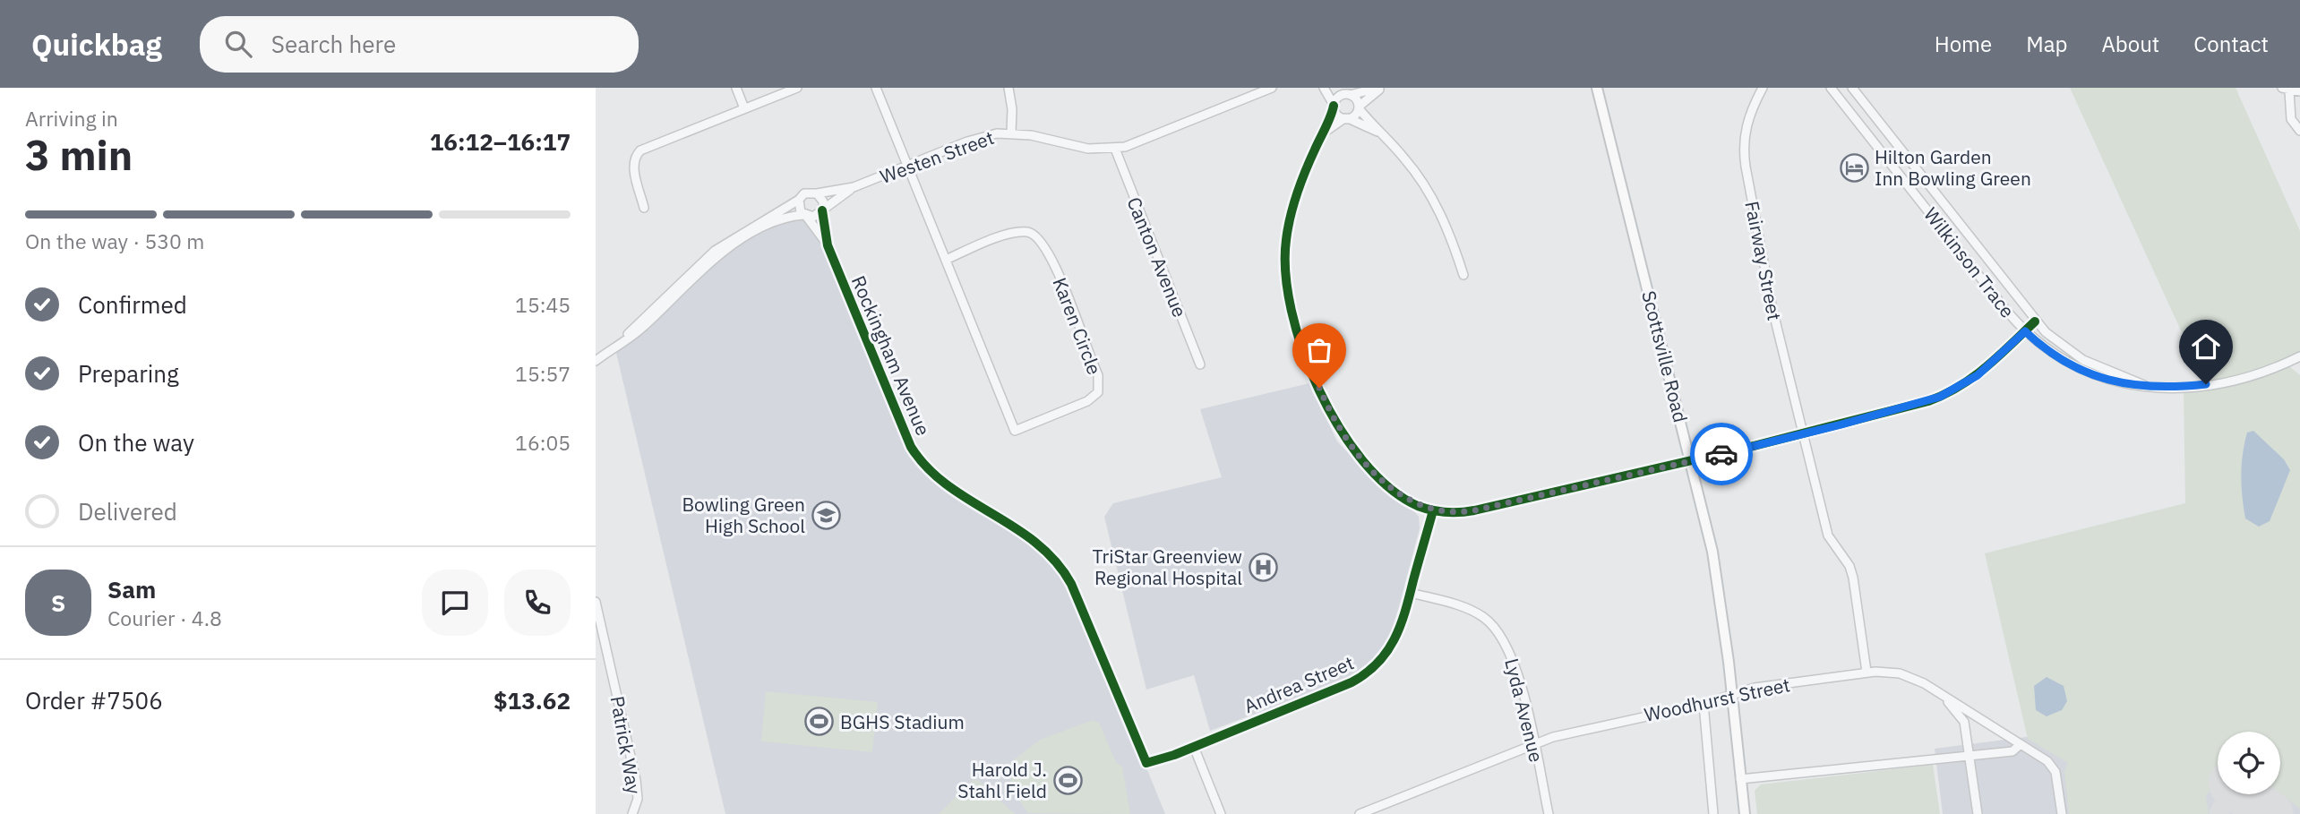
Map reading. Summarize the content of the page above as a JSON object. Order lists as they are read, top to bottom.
{
  "streets": {
    "main road": ["Scottsville Road"],
    "street": [
      "Westen Street",
      "Canton Avenue",
      "Fairway Street",
      "Wilkinson Trace",
      "Karen Circle",
      "Rockingham Avenue",
      "Andrea Street",
      "Woodhurst Street",
      "Lyda Avenue",
      "Patrick Way"
    ]
  },
  "crossings": [
    ["Westen Street", "Canton Avenue"],
    ["Westen Street", "Karen Circle"],
    ["Westen Street", "Rockingham Avenue"],
    ["Fairway Street", "Woodhurst Street"],
    ["Rockingham Avenue", "Andrea Street"],
    ["Scottsville Road", "Woodhurst Street"],
    ["Andrea Street", "Lyda Avenue"],
    ["Woodhurst Street", "Lyda Avenue"]
  ],
  "places": {
    "hotel": ["Hilton Garden Inn Bowling Green"],
    "school or university": ["Bowling Green High School"],
    "hospital": ["TriStar Greenview Regional Hospital"],
    "sports": ["BGHS Stadium", "Harold J. Stahl Field"]
  },
  "page": {
    "header": "Quickbag",
    "search": "Search here",
    "nav": [
      "Home",
      "Map",
      "About",
      "Contact"
    ],
    "heading": ["3 min", "Arriving in", "16:12–16:17"],
    "panel": [
      "Sam",
      "Courier · 4.8",
      "Order #7506",
      "$13.62"
    ],
    "bar": "On the way · 530 m",
    "list": [
      ["Confirmed", "15:45"],
      ["Preparing", "15:57"],
      ["On the way", "16:05"],
      "Delivered"
    ],
    "round": "S"
  }
}
